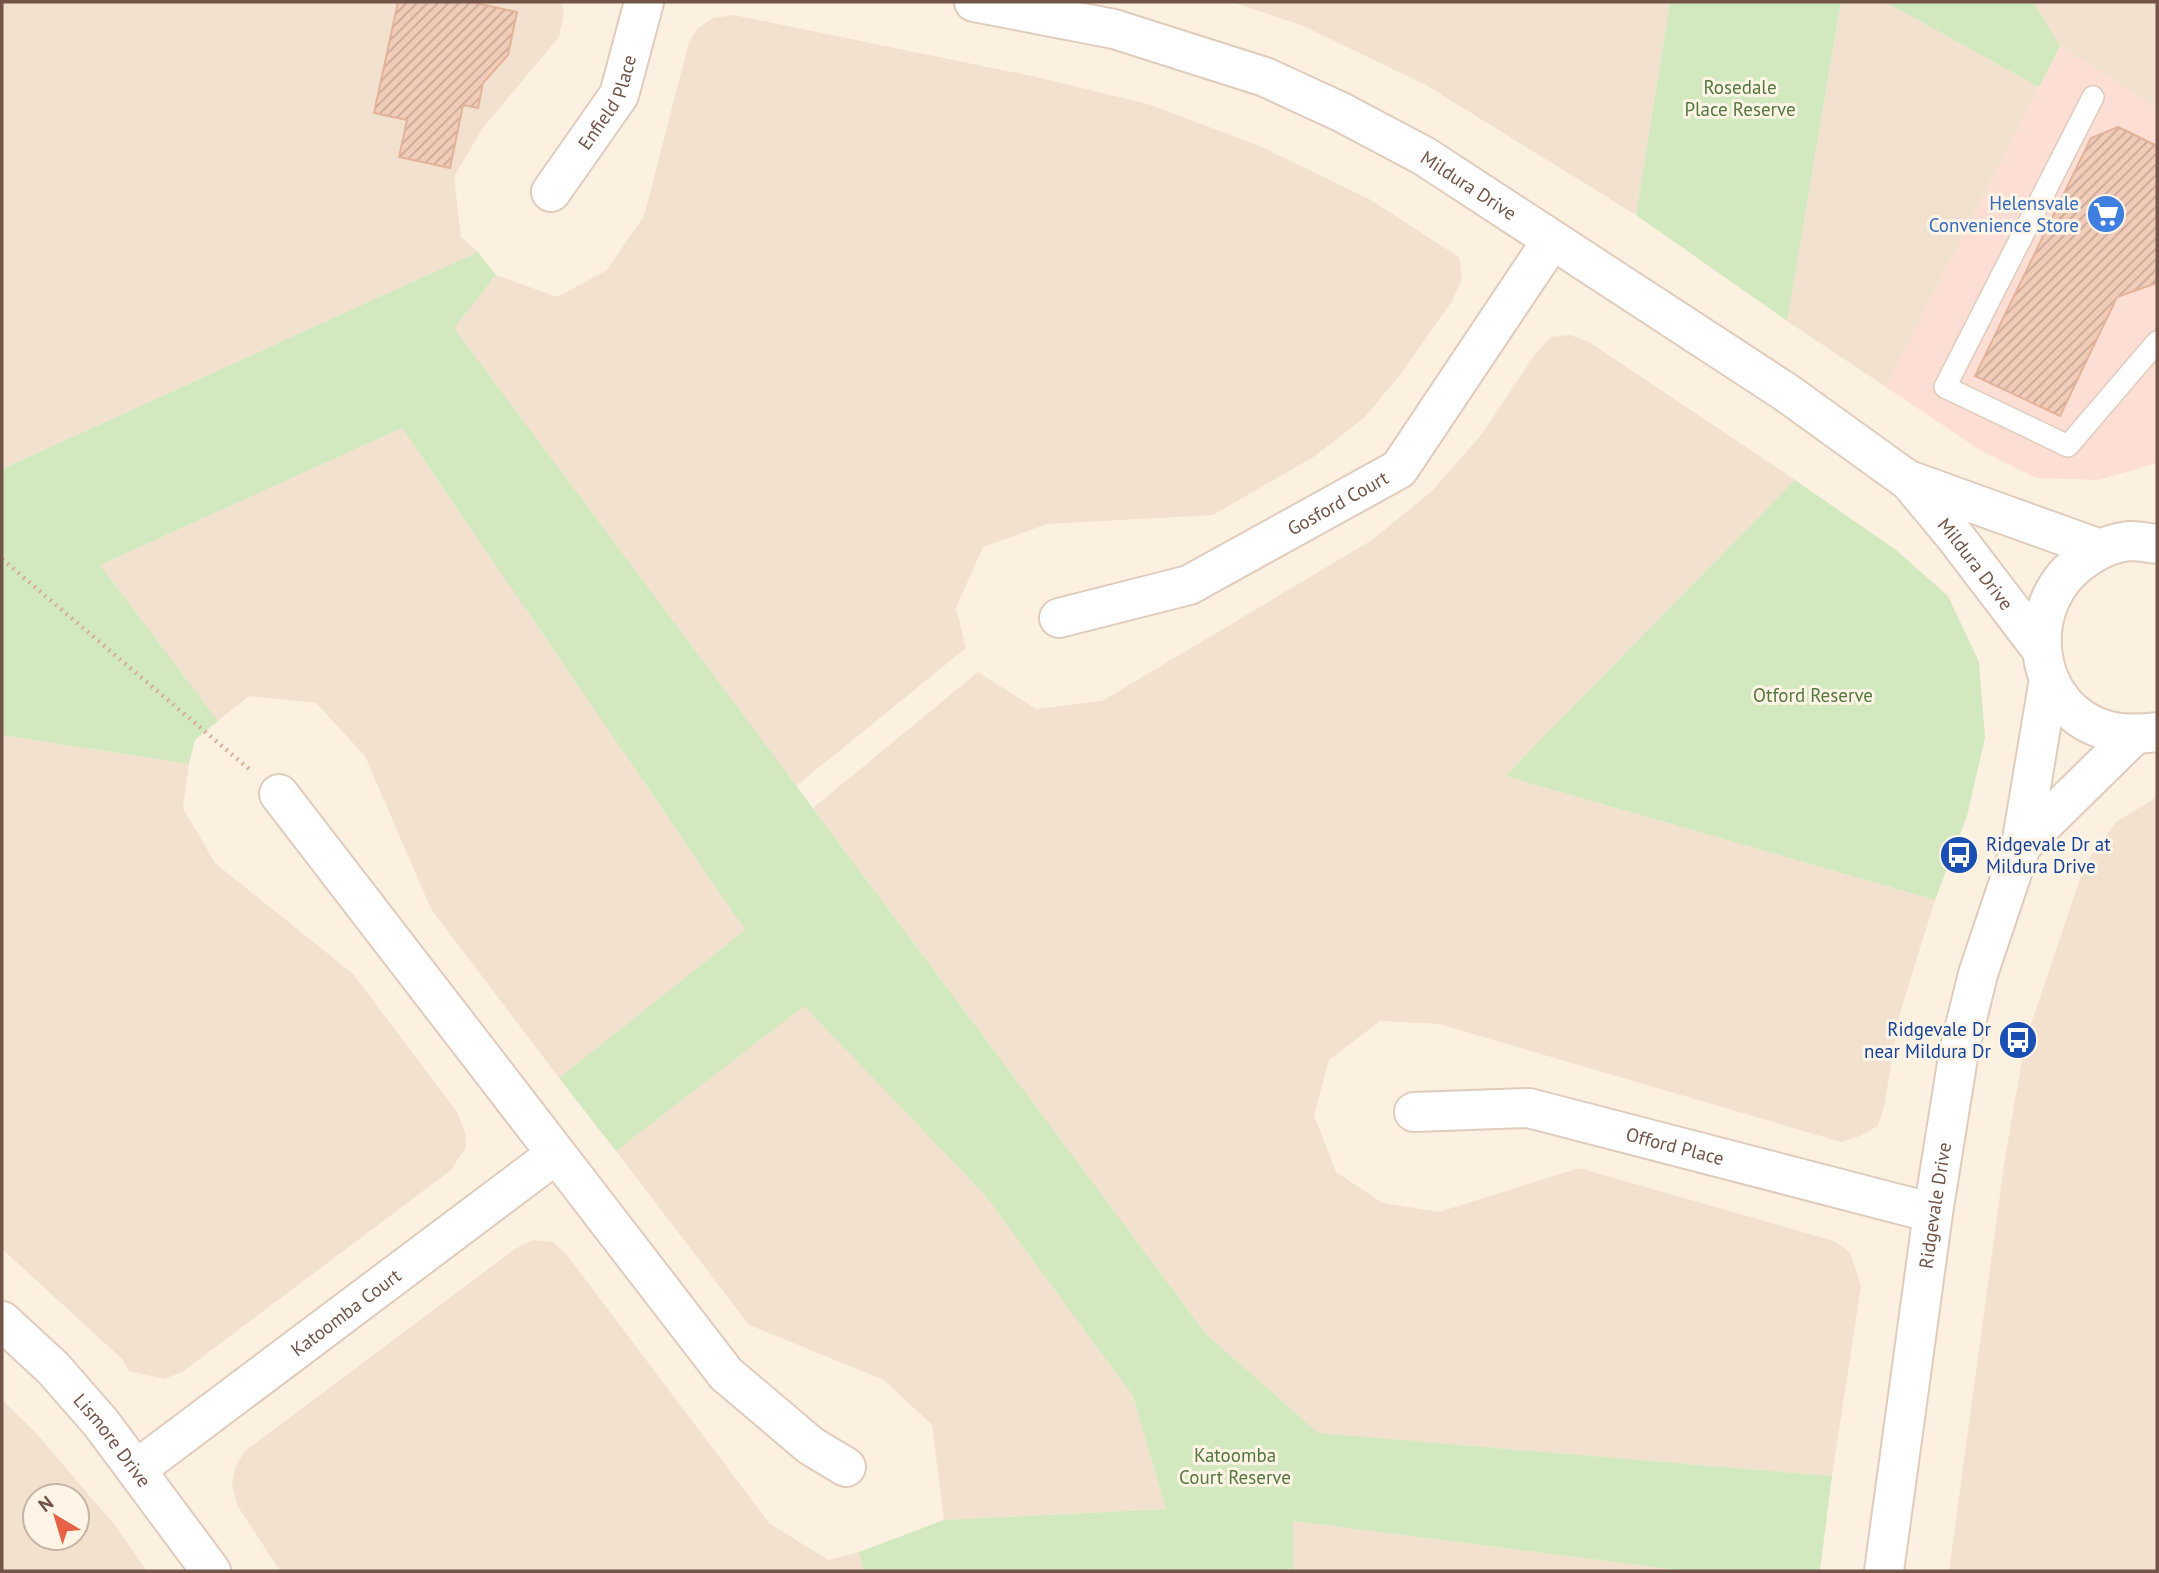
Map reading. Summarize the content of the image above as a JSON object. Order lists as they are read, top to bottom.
{
  "streets": {
    "street": [
      "Enfield Place",
      "Mildura Drive",
      "Gosford Court",
      "Offord Place",
      "Ridgevale Drive",
      "Katoomba Court",
      "Lismore Drive"
    ]
  },
  "crossings": [
    ["Mildura Drive", "Gosford Court"],
    ["Mildura Drive", "Ridgevale Drive"],
    ["Offord Place", "Ridgevale Drive"],
    ["Katoomba Court", "Lismore Drive"]
  ],
  "parks": ["Rosedale Place Reserve", "Otford Reserve", "Katoomba Court Reserve"],
  "places": {
    "supermarket": ["Helensvale Convenience Store"],
    "bus stop": ["Ridgevale Dr at Mildura Drive", "Ridgevale Dr near Mildura Dr"]
  },
  "north": "top left"
}
